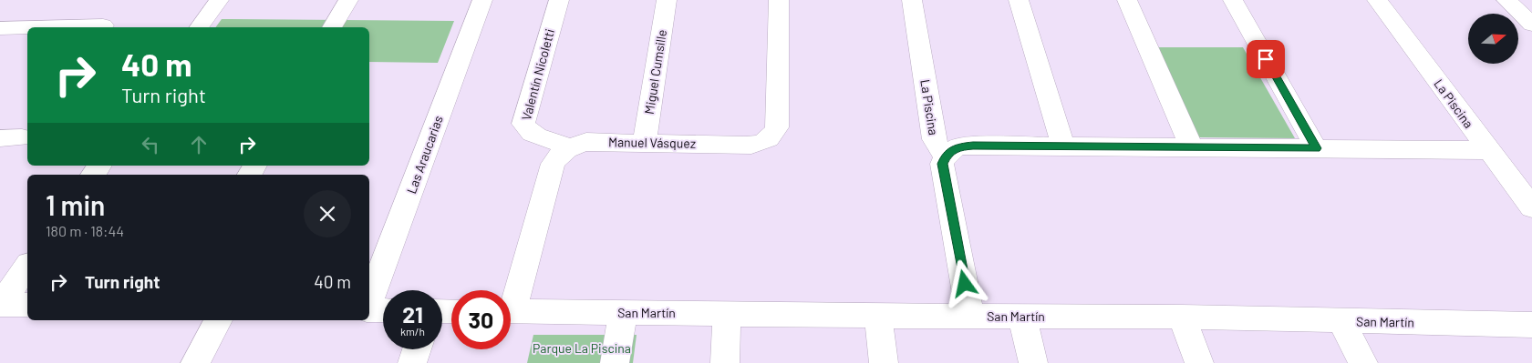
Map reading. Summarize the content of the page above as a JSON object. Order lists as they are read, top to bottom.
{
  "streets": {
    "street": [
      "Miguel Cumsille",
      "Valentín Nicoletti",
      "La Piscina",
      "Manuel Vásquez",
      "Las Araucarias",
      "San Martín"
    ]
  },
  "crossings": [
    ["Miguel Cumsille", "Manuel Vásquez"],
    ["Valentín Nicoletti", "Manuel Vásquez"]
  ],
  "parks": ["Parque La Piscina"],
  "north": "right",
  "page": {
    "turn": ["40 m", "Turn right"],
    "heading": ["1 min", "180 m · 18:44"],
    "list": [
      {
        "name": "Turn right",
        "value": "40 m"
      }
    ],
    "speed": "21 km/h",
    "limit": "30"
  }
}
